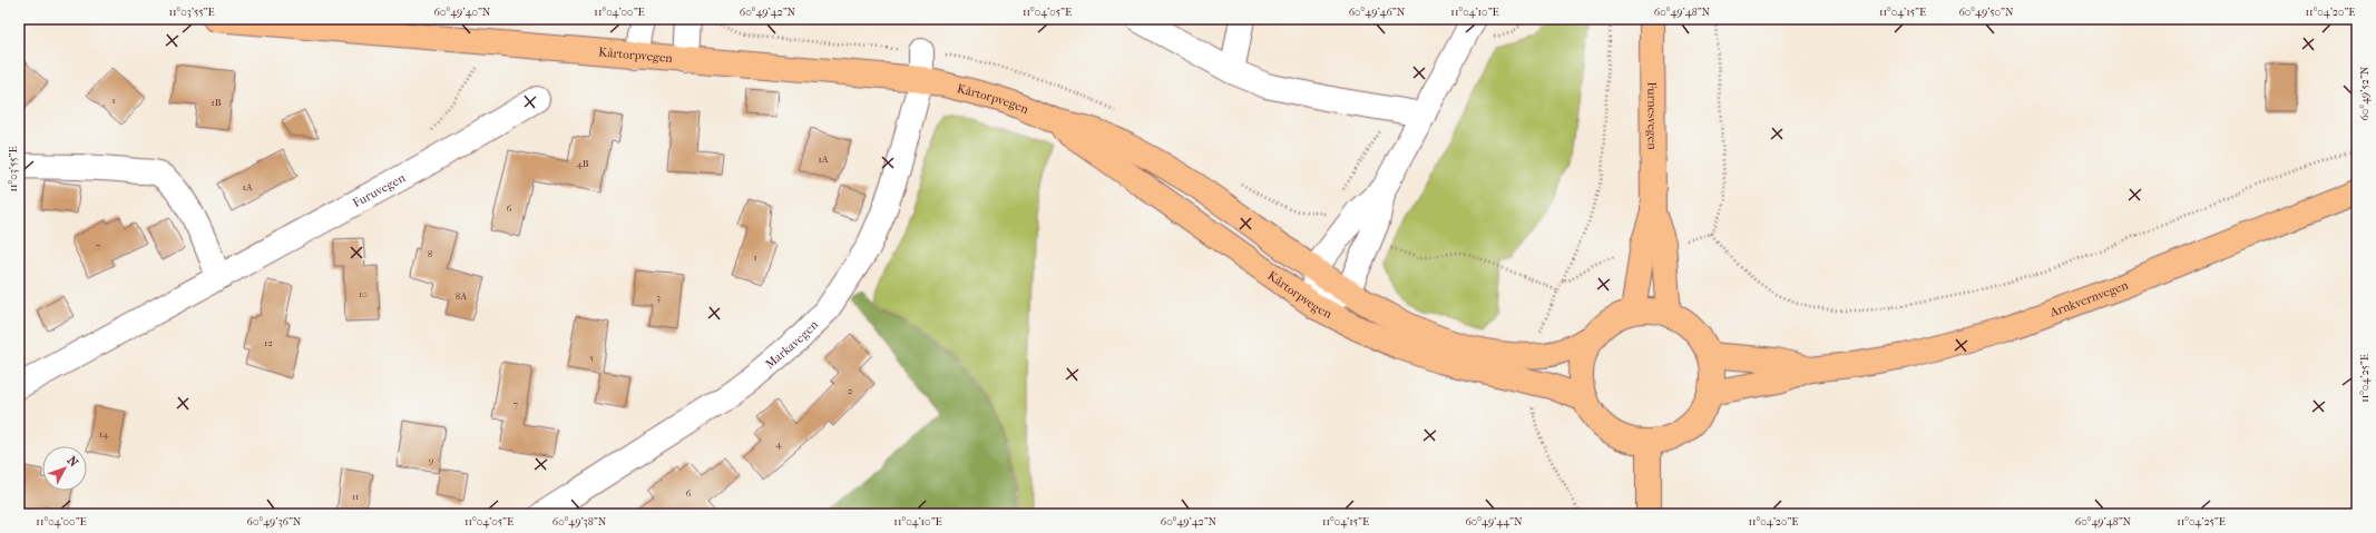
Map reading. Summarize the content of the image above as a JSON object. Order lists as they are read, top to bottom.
{
  "streets": {
    "main road": ["Kårtorpvegen", "Furnesvegen", "Arnkvernvegen"],
    "street": ["Furuvegen", "Markavegen"]
  },
  "crossings": [
    ["Kårtorpvegen", "Furnesvegen"],
    ["Kårtorpvegen", "Markavegen"]
  ],
  "house_numbers": [
    "1",
    "1B",
    "1A",
    "4B",
    "1A",
    "6",
    "7",
    "8",
    "1",
    "10",
    "8A",
    "3",
    "12",
    "5",
    "2",
    "7",
    "14",
    "4",
    "9",
    "6",
    "11"
  ],
  "north": "top right",
  "coordinates": [
    "11°03'55\"E",
    "60°49'40\"N",
    "11°04'00\"E",
    "60°49'42\"N",
    "11°04'05\"E",
    "60°49'46\"N",
    "11°04'10\"E",
    "60°49'48\"N",
    "11°04'15\"E",
    "60°49'50\"N",
    "11°04'20\"E",
    "60°49'52\"N",
    "11°04'25\"E",
    "60°49'36\"N",
    "60°49'38\"N",
    "60°49'44\"N"
  ]
}
